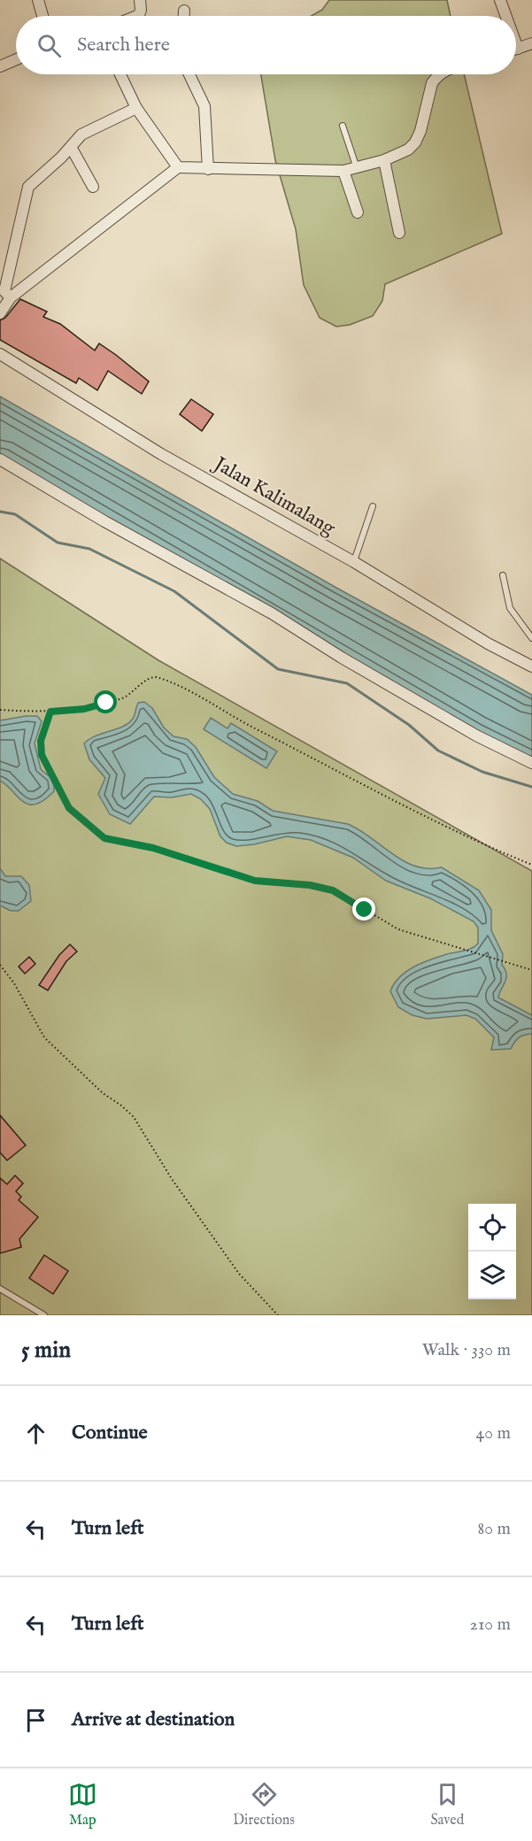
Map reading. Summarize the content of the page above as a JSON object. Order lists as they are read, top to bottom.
{
  "streets": {
    "street": ["Jalan Kalimalang"]
  },
  "page": {
    "search": "Search here",
    "heading": ["5 min", "Walk · 330 m"],
    "list": [
      ["Continue", "40 m"],
      ["Turn left", "80 m"],
      ["Turn left", "210 m"],
      "Arrive at destination"
    ],
    "nav": ["Map", "Directions", "Saved"]
  }
}
